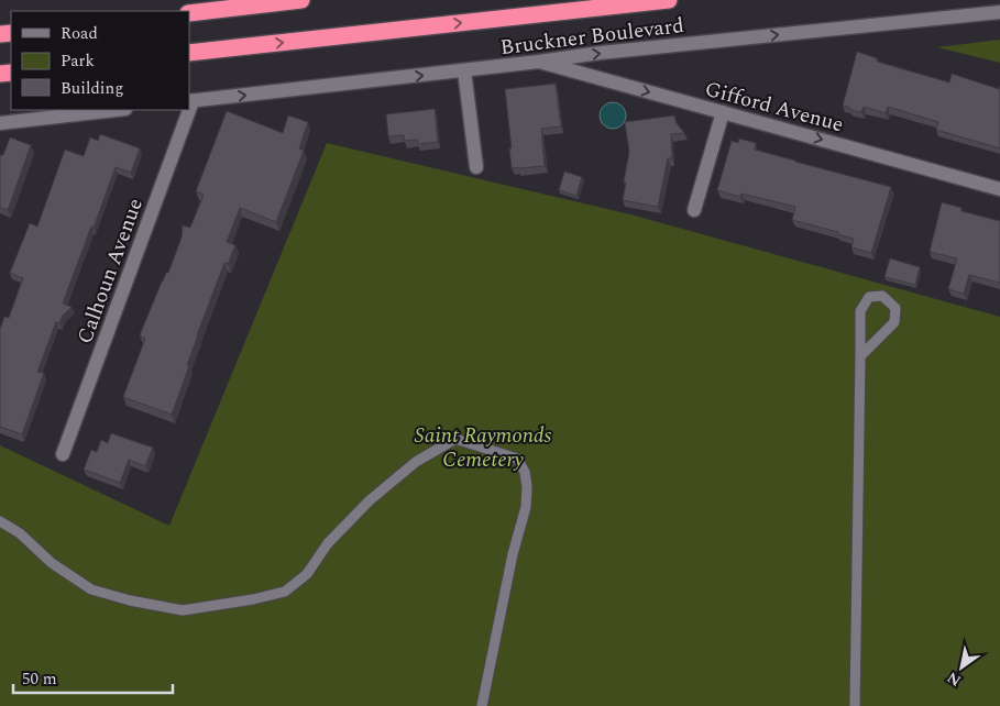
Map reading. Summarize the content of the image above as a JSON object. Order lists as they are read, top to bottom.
{
  "streets": {
    "street": ["Bruckner Boulevard", "Gifford Avenue", "Calhoun Avenue"]
  },
  "crossings": [
    ["Bruckner Boulevard", "Gifford Avenue"]
  ],
  "one_way": ["Bruckner Boulevard", "Gifford Avenue"],
  "parks": ["Saint Raymonds Cemetery"],
  "legend": ["Road", "Park", "Building"],
  "scale_bar": "50 m",
  "north": "bottom left"
}
